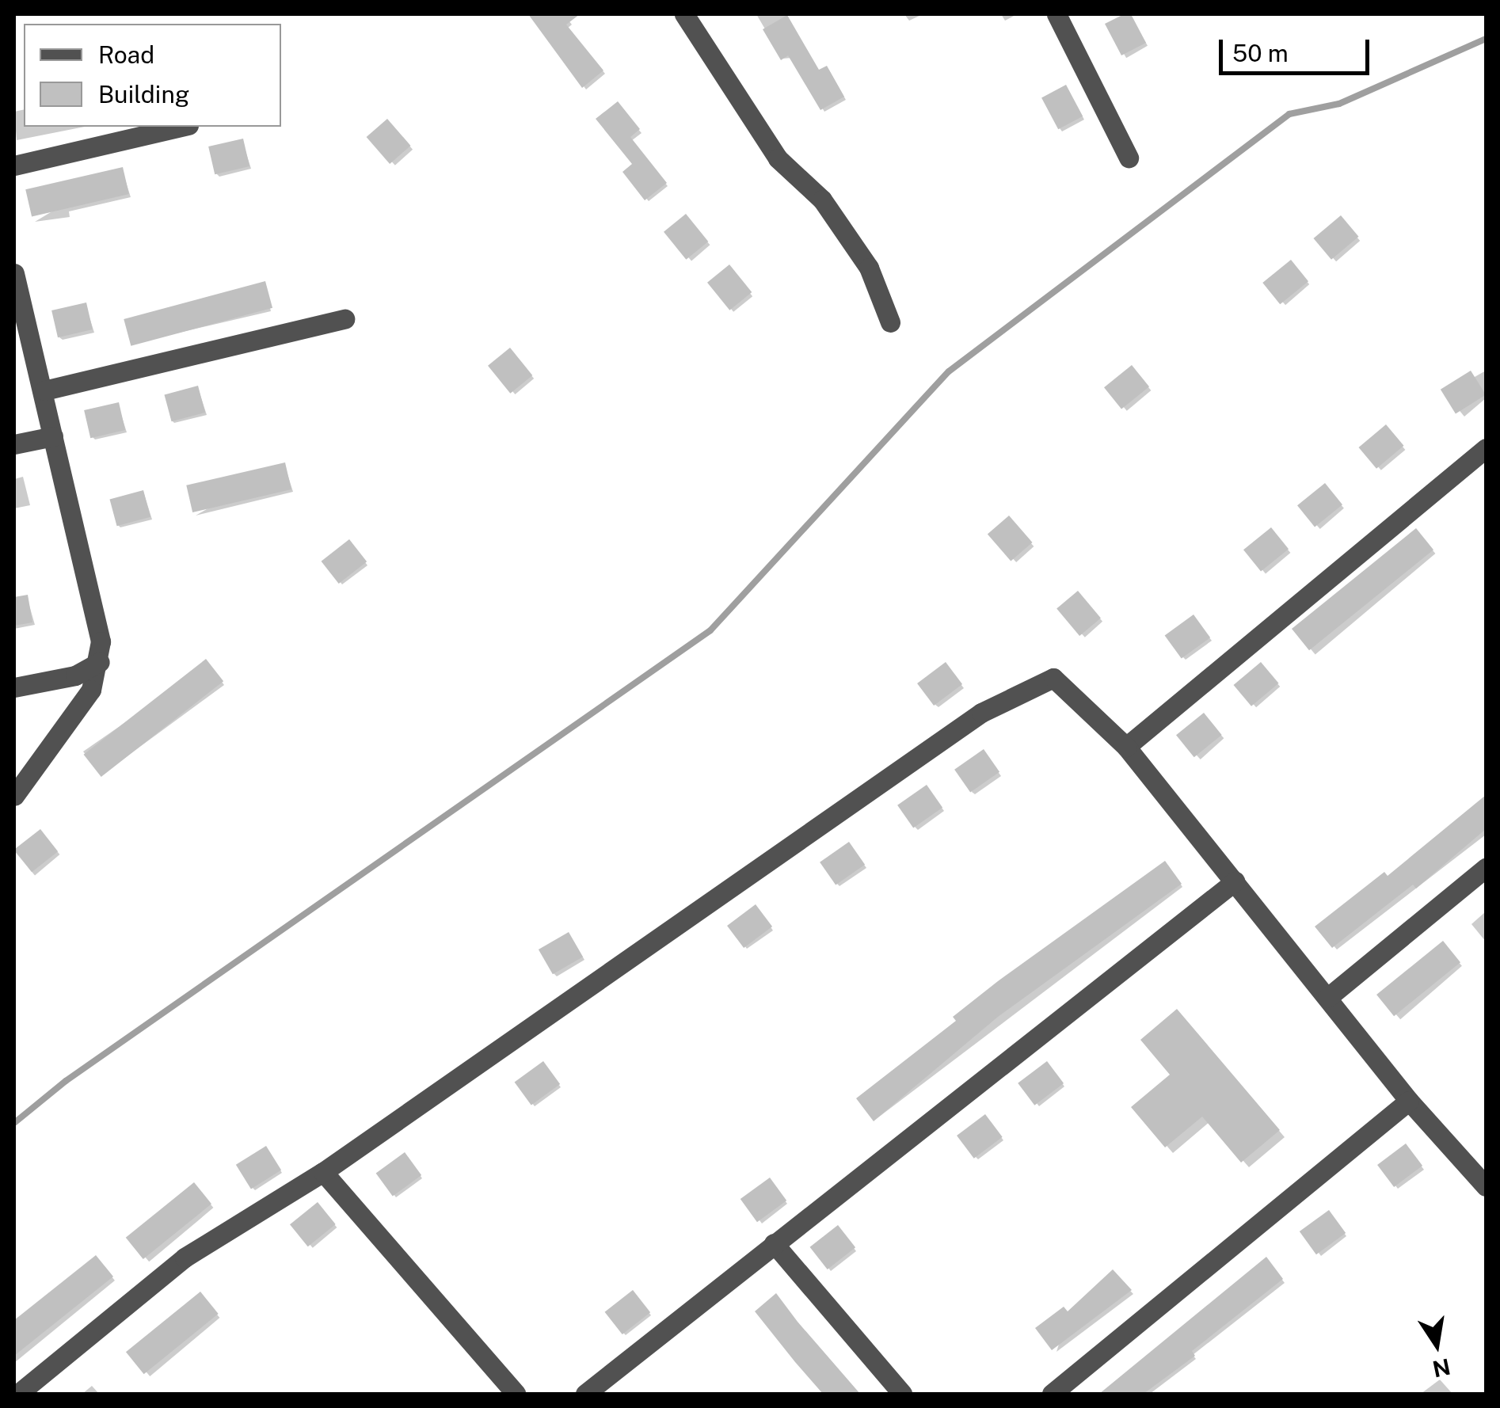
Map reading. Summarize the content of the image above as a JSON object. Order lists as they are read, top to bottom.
{
  "legend": ["Road", "Building"],
  "scale_bar": "50 m",
  "north": "bottom"
}
